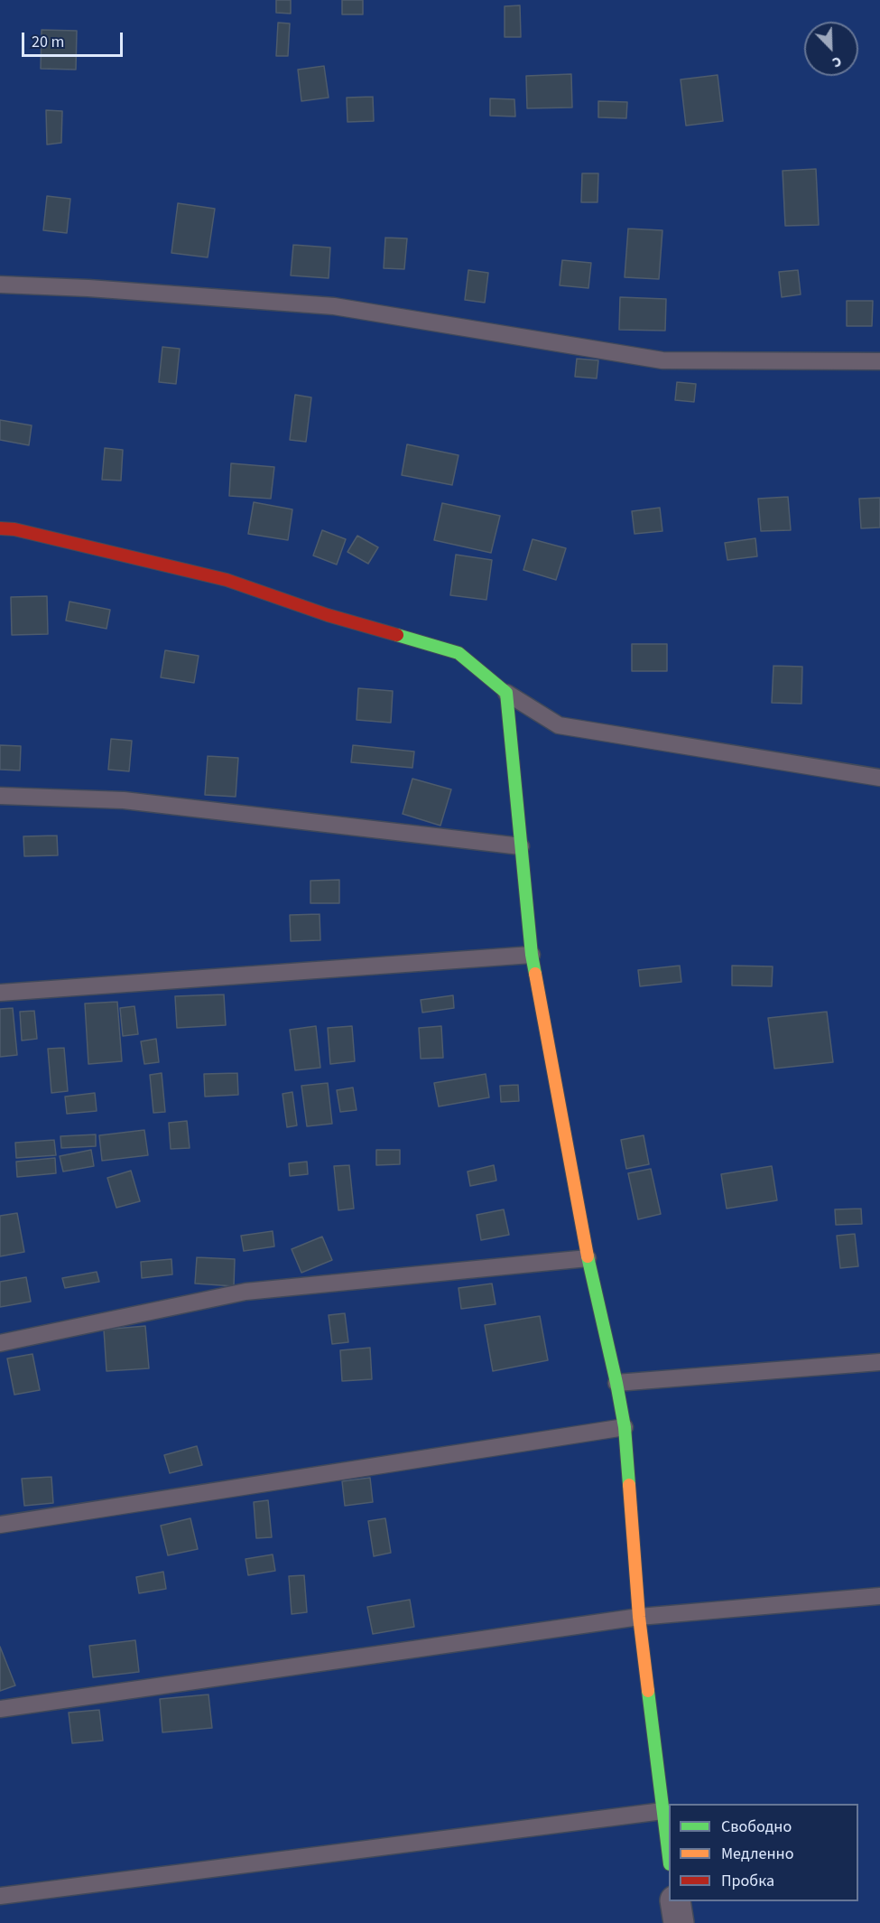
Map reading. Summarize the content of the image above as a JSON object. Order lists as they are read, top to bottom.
{
  "legend": ["Свободно", "Медленно", "Пробка"],
  "scale_bar": "20 m",
  "north": "bottom right"
}
